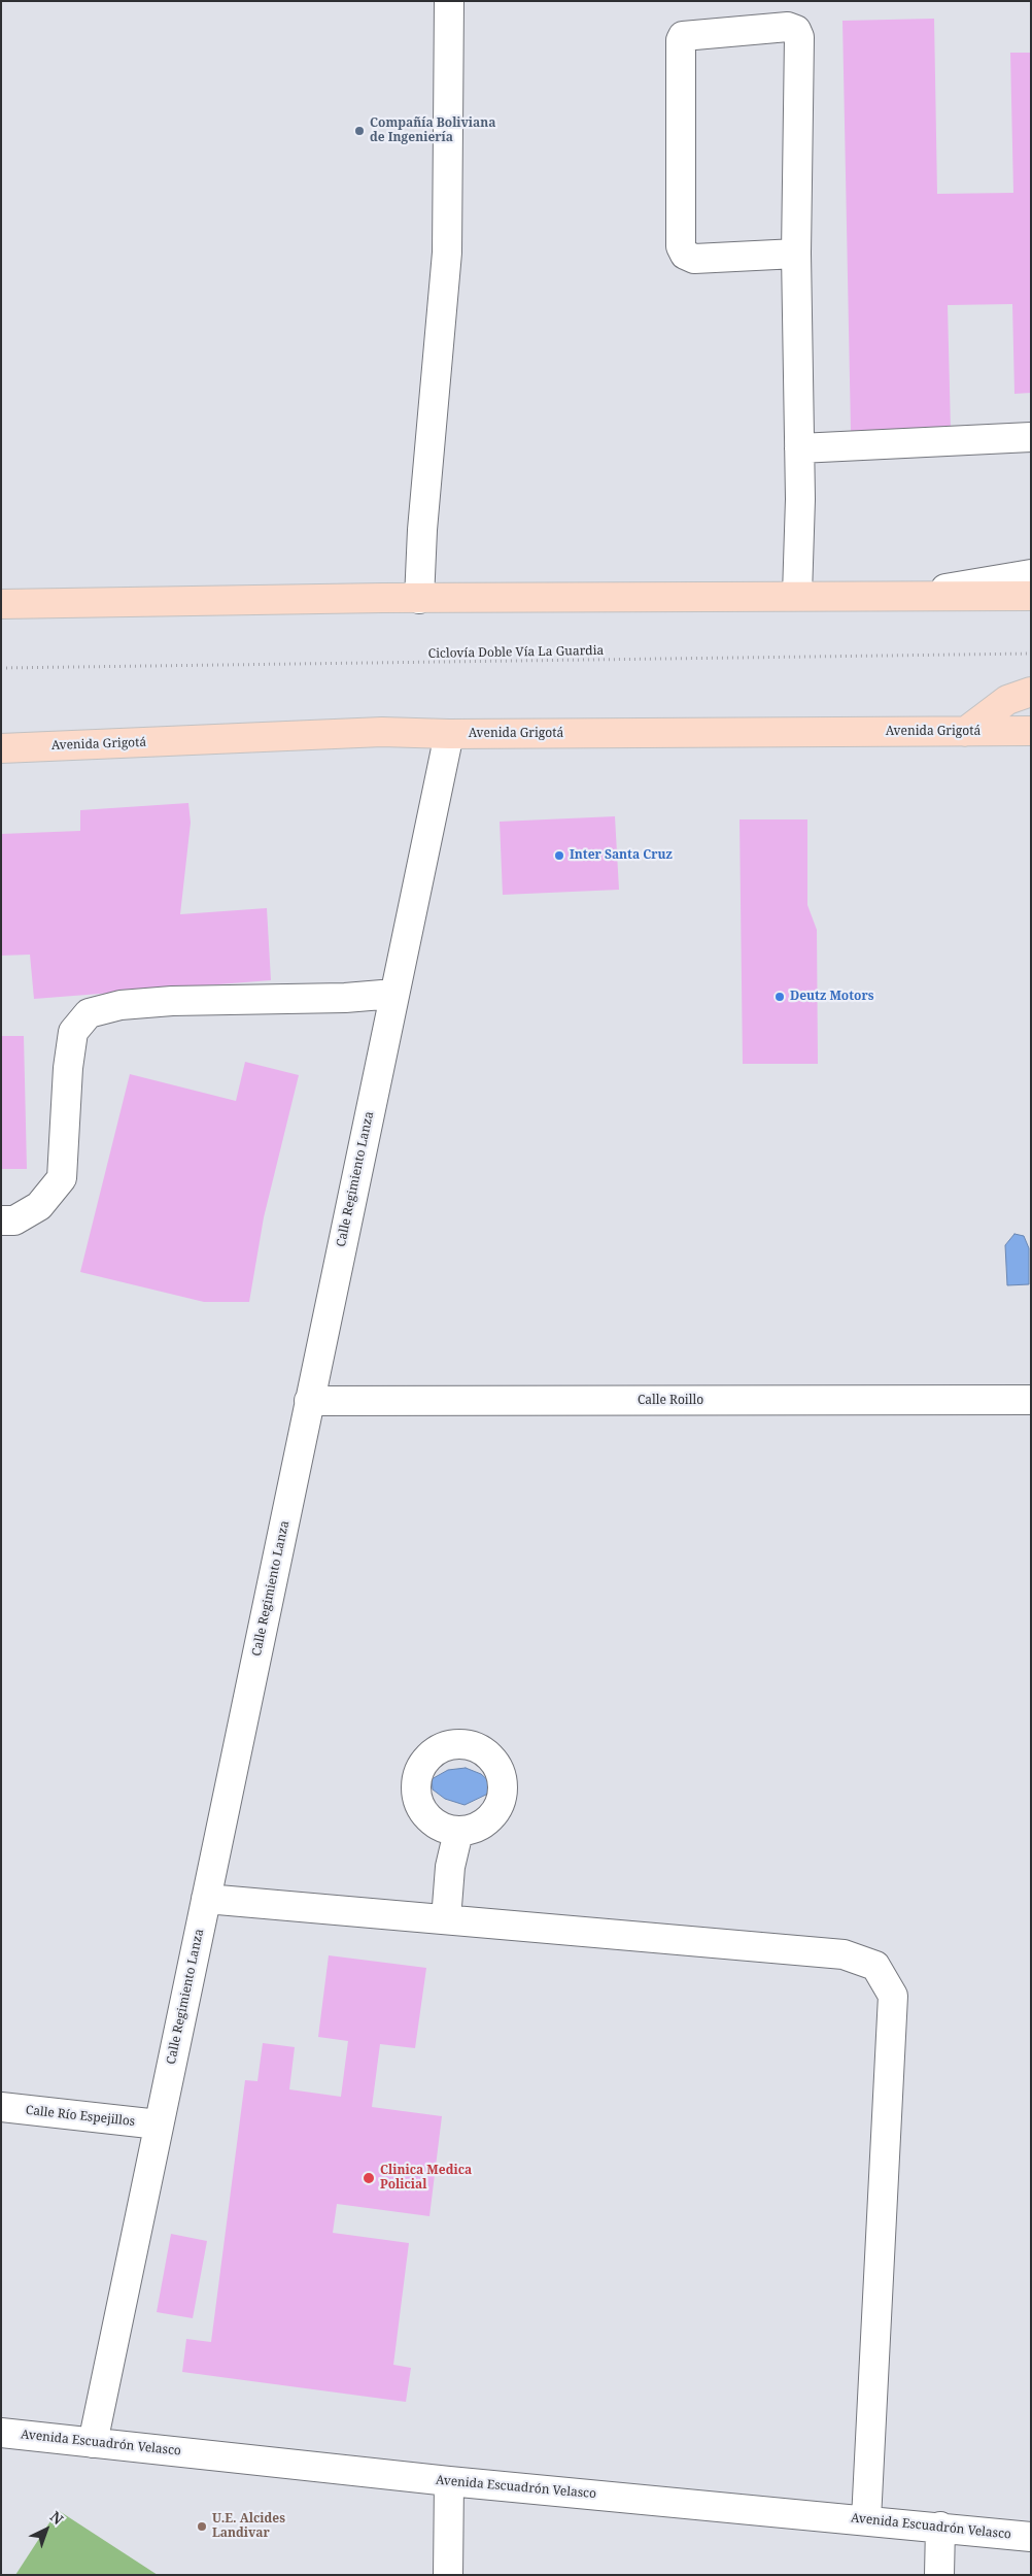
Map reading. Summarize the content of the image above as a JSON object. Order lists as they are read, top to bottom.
{
  "streets": {
    "main road": ["Avenida Grigotá"],
    "street": [
      "Calle Regimiento Lanza",
      "Calle Roillo",
      "Calle Río Espejillos",
      "Avenida Escuadrón Velasco"
    ],
    "path": ["Ciclovía Doble Vía La Guardia"]
  },
  "crossings": [
    ["Avenida Grigotá", "Calle Regimiento Lanza"],
    ["Calle Regimiento Lanza", "Calle Roillo"],
    ["Calle Regimiento Lanza", "Calle Río Espejillos"],
    ["Calle Regimiento Lanza", "Avenida Escuadrón Velasco"]
  ],
  "places": [
    "Compañía Boliviana de Ingeniería",
    "Inter Santa Cruz",
    "Deutz Motors",
    "Clinica Medica Policial",
    "U.E. Alcides Landivar"
  ],
  "north": "top right"
}
